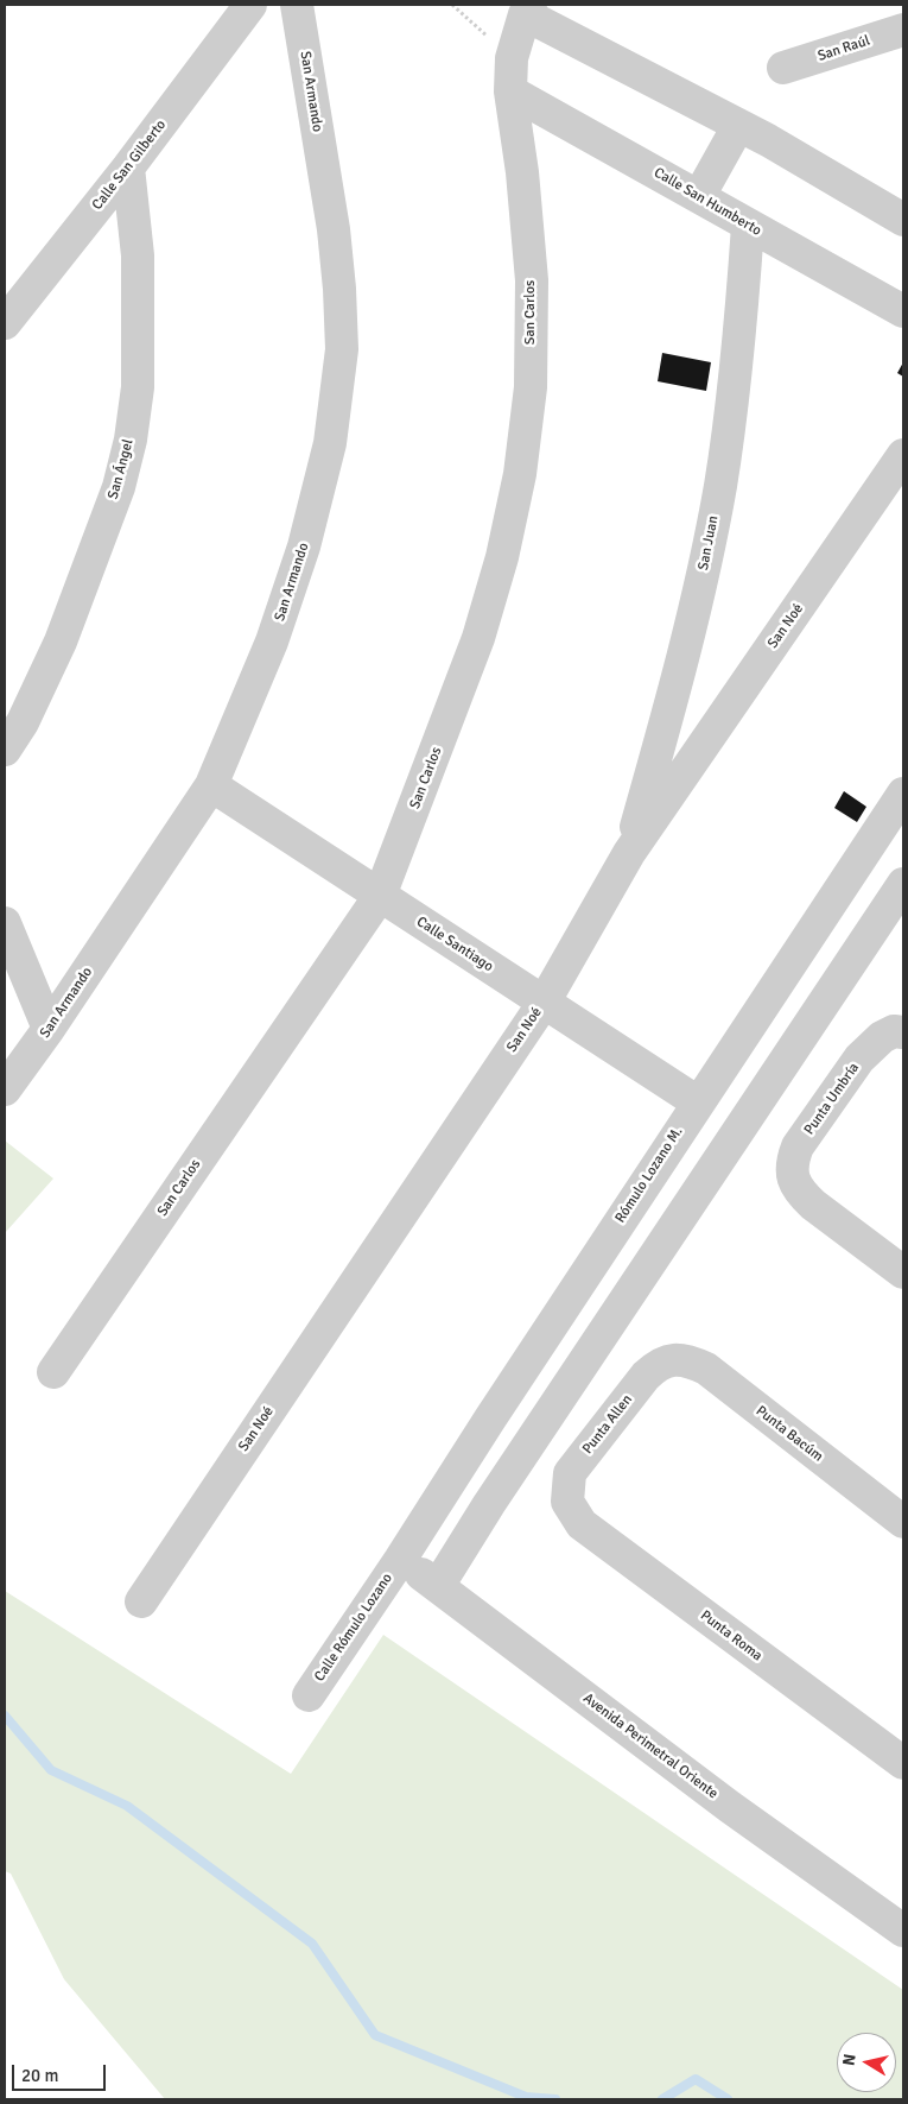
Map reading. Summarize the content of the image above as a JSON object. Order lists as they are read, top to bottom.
{
  "streets": {
    "street": [
      "San Raúl",
      "San Armando",
      "Calle San Gilberto",
      "Calle San Humberto",
      "San Carlos",
      "San Ángel",
      "San Juan",
      "San Noé",
      "Calle Santiago",
      "Punta Umbría",
      "Rómulo Lozano M.",
      "Punta Allen",
      "Punta Bacúm",
      "Calle Rómulo Lozano",
      "Punta Roma",
      "Avenida Perimetral Oriente"
    ]
  },
  "crossings": [
    ["San Armando", "Calle Santiago"],
    ["Calle San Gilberto", "San Ángel"],
    ["Calle San Humberto", "San Carlos"],
    ["Calle San Humberto", "San Juan"],
    ["San Carlos", "Calle Santiago"],
    ["San Juan", "San Noé"],
    ["San Noé", "Calle Santiago"],
    ["Calle Santiago", "Rómulo Lozano M."],
    ["Rómulo Lozano M.", "Calle Rómulo Lozano"],
    ["Rómulo Lozano M.", "Avenida Perimetral Oriente"],
    ["Punta Allen", "Punta Bacúm"],
    ["Punta Allen", "Punta Roma"],
    ["Calle Rómulo Lozano", "Avenida Perimetral Oriente"]
  ],
  "scale_bar": "20 m",
  "north": "left"
}
